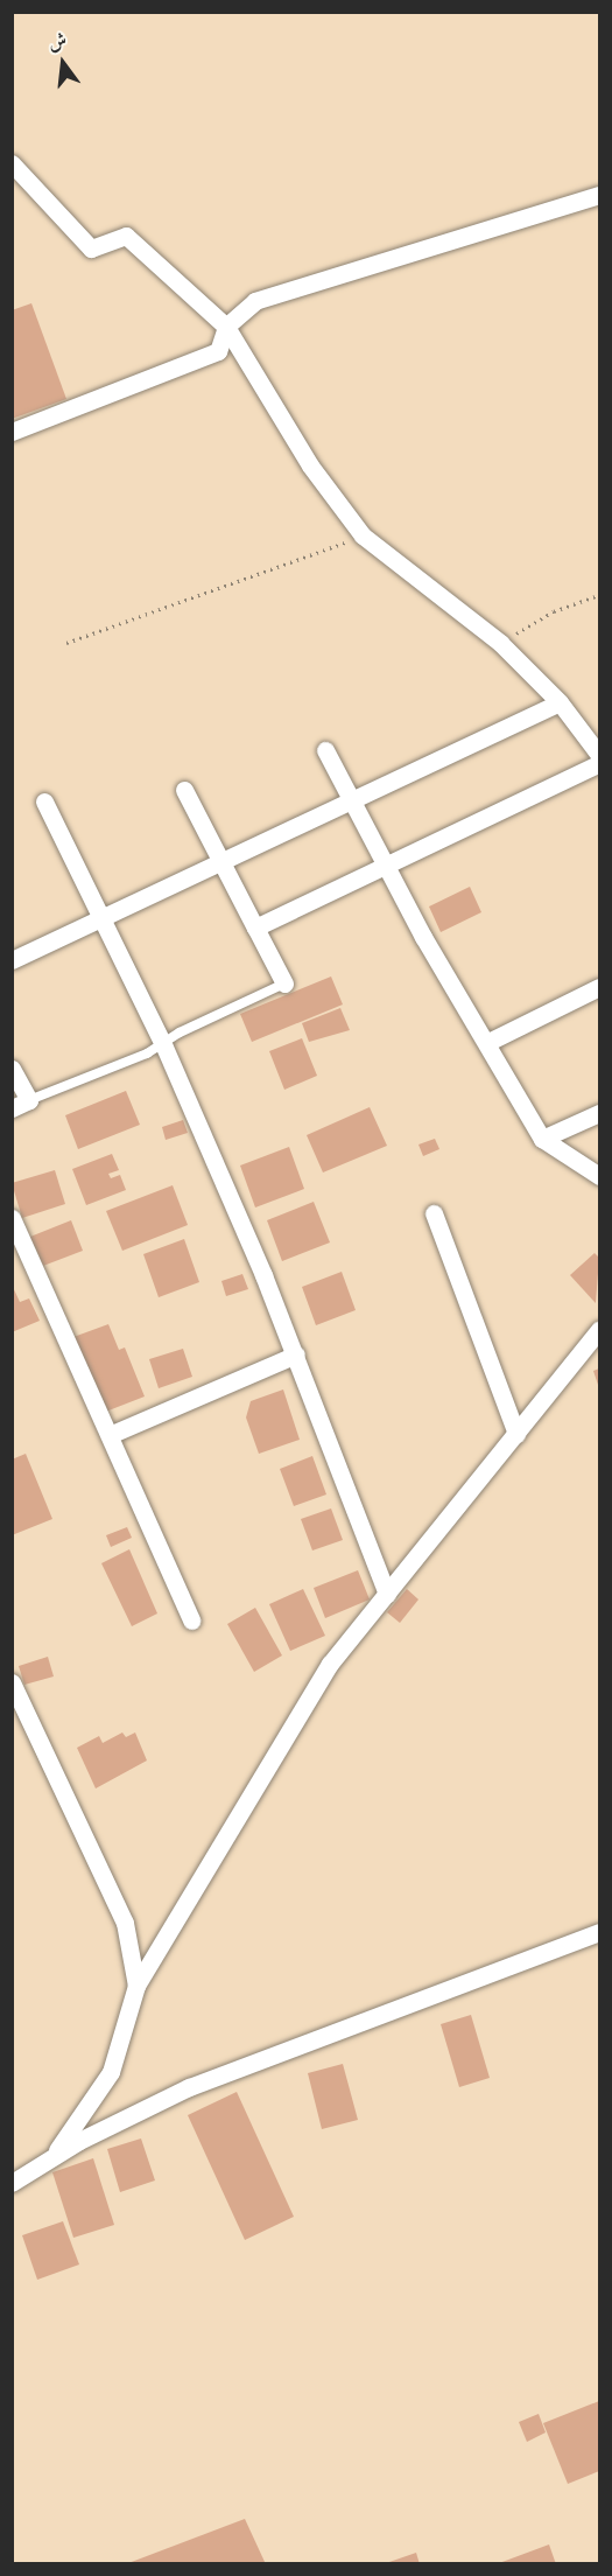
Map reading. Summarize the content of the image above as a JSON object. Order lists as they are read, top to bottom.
{
  "north": "top"
}
